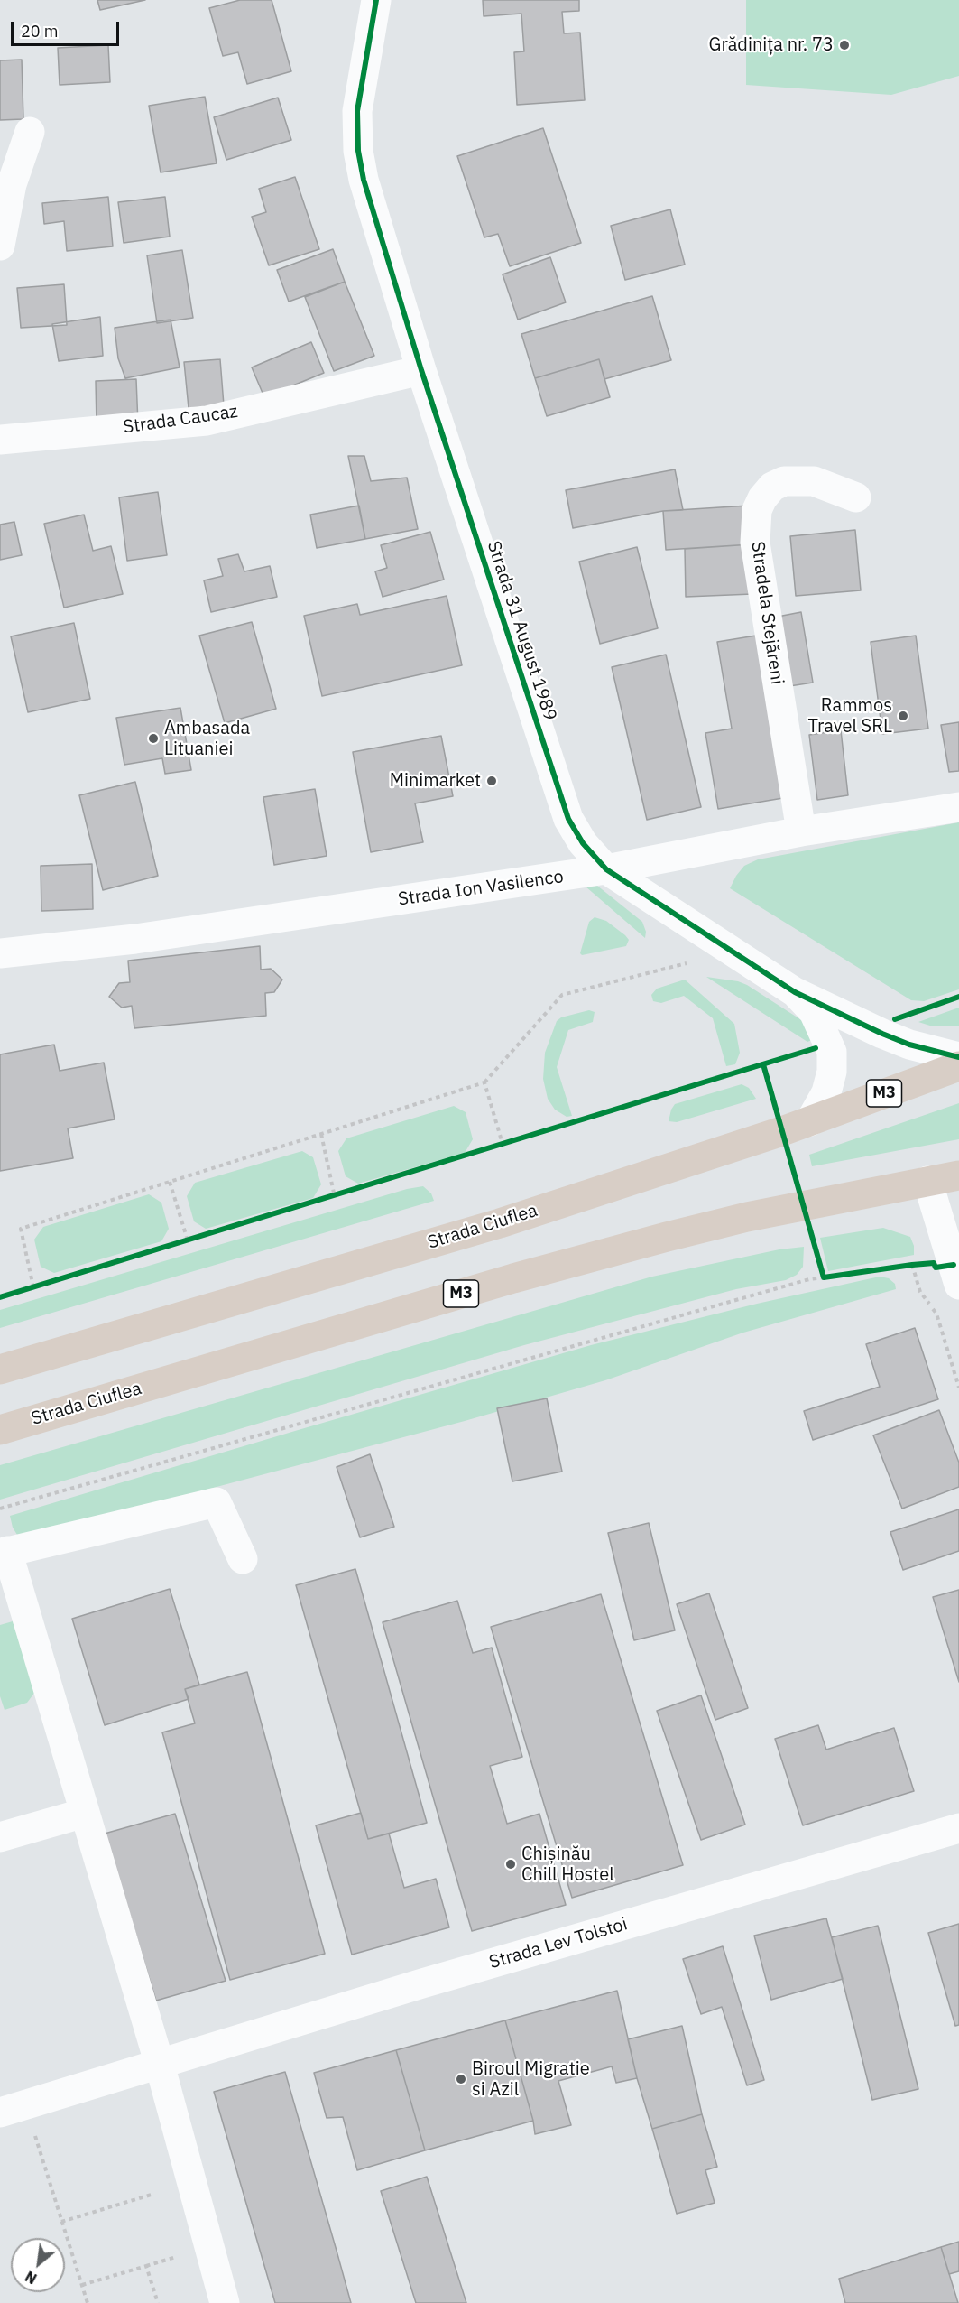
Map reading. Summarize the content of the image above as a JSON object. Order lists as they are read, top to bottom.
{
  "streets": {
    "highway": ["M3", "Strada Ciuflea"],
    "street": [
      "Strada Caucaz",
      "Stradela Stejăreni",
      "Strada 31 August 1989",
      "Strada Ion Vasilenco",
      "Strada Lev Tolstoi"
    ]
  },
  "crossings": [
    ["Strada Caucaz", "Strada 31 August 1989"],
    ["Stradela Stejăreni", "Strada Ion Vasilenco"],
    ["Strada 31 August 1989", "Strada Ion Vasilenco"],
    ["Strada 31 August 1989", "Strada Ciuflea"]
  ],
  "places": [
    "Grădinița nr. 73",
    "Rammos Travel SRL",
    "Ambasada Lituaniei",
    "Minimarket",
    "Chișinău Chill Hostel",
    "Biroul Migratie si Azil"
  ],
  "scale_bar": "20 m",
  "north": "bottom left"
}
